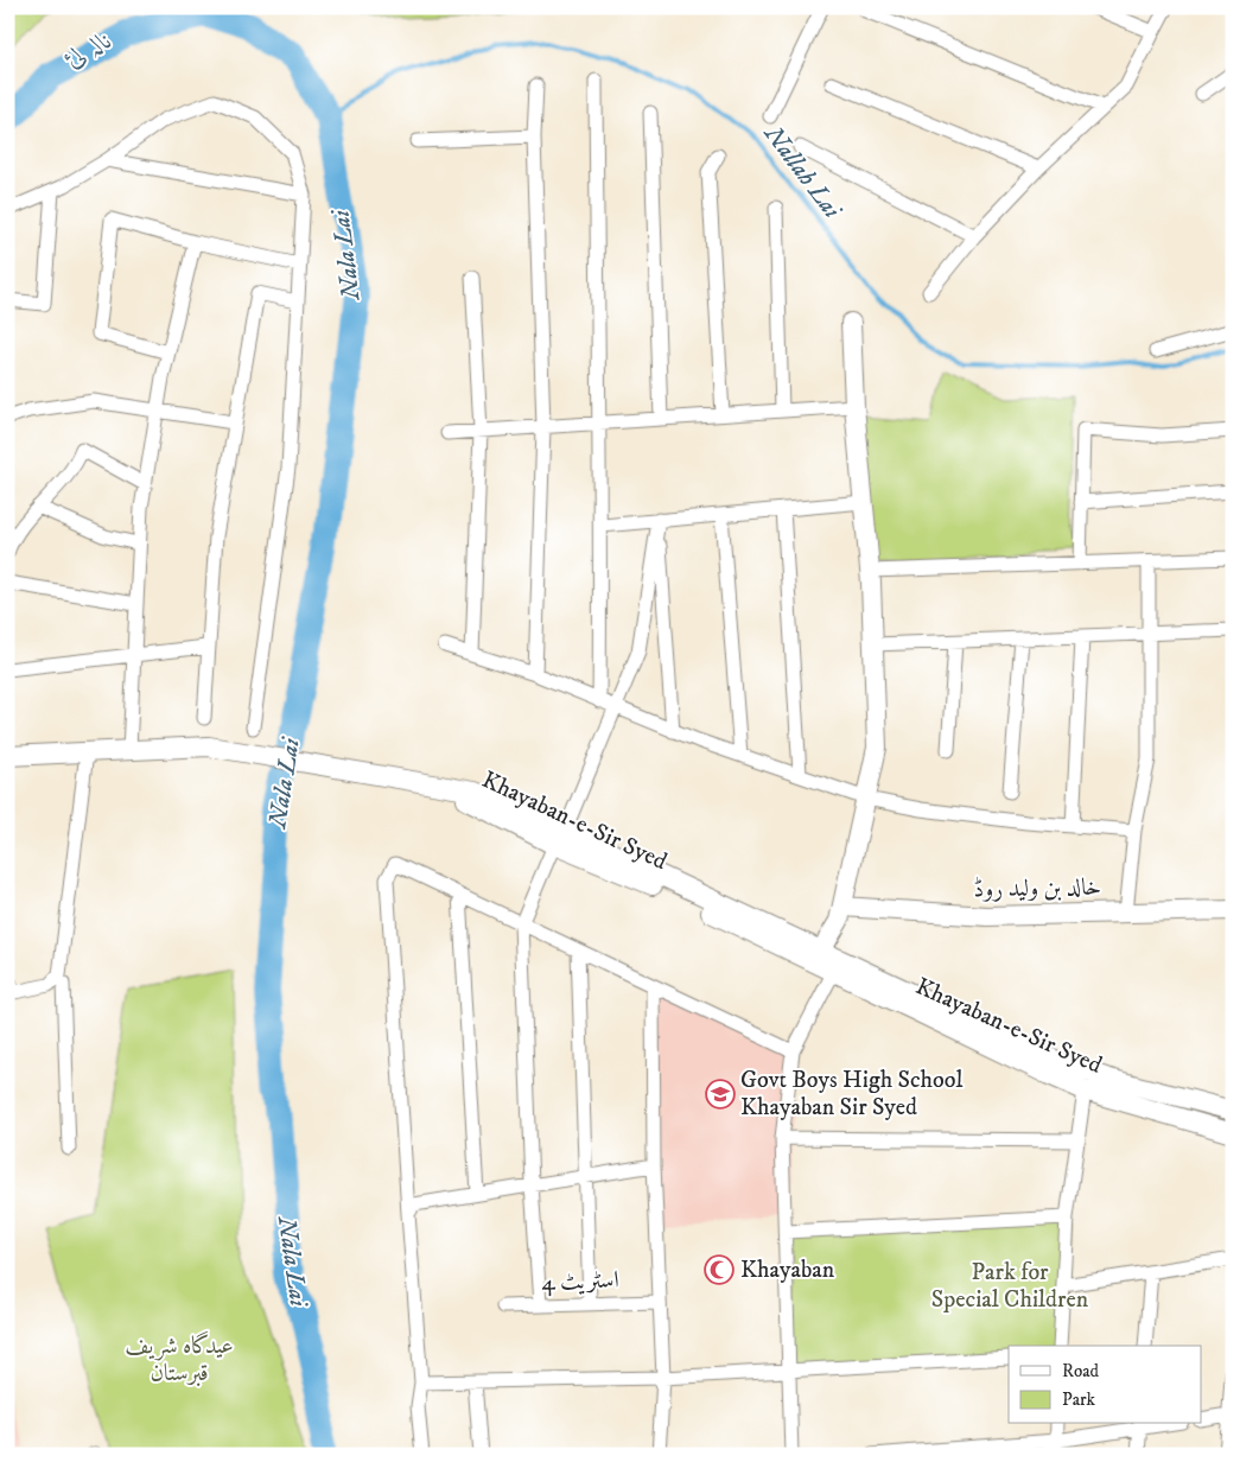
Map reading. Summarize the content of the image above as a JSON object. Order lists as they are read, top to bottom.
{
  "streets": {
    "main road": ["Khayaban-e-Sir Syed", "خالد بن ولید روڈ"],
    "street": ["اسٹریٹ 4"]
  },
  "water": ["نالہ لئ", "Nallah Lai", "Nala Lai"],
  "parks": ["Park for Special Children", "عیدگاہ شریف قبرستان"],
  "places": {
    "school or university": ["Govt Boys High School Khayaban Sir Syed"],
    "mosque": ["Khayaban"]
  },
  "legend": ["Road", "Park"]
}
